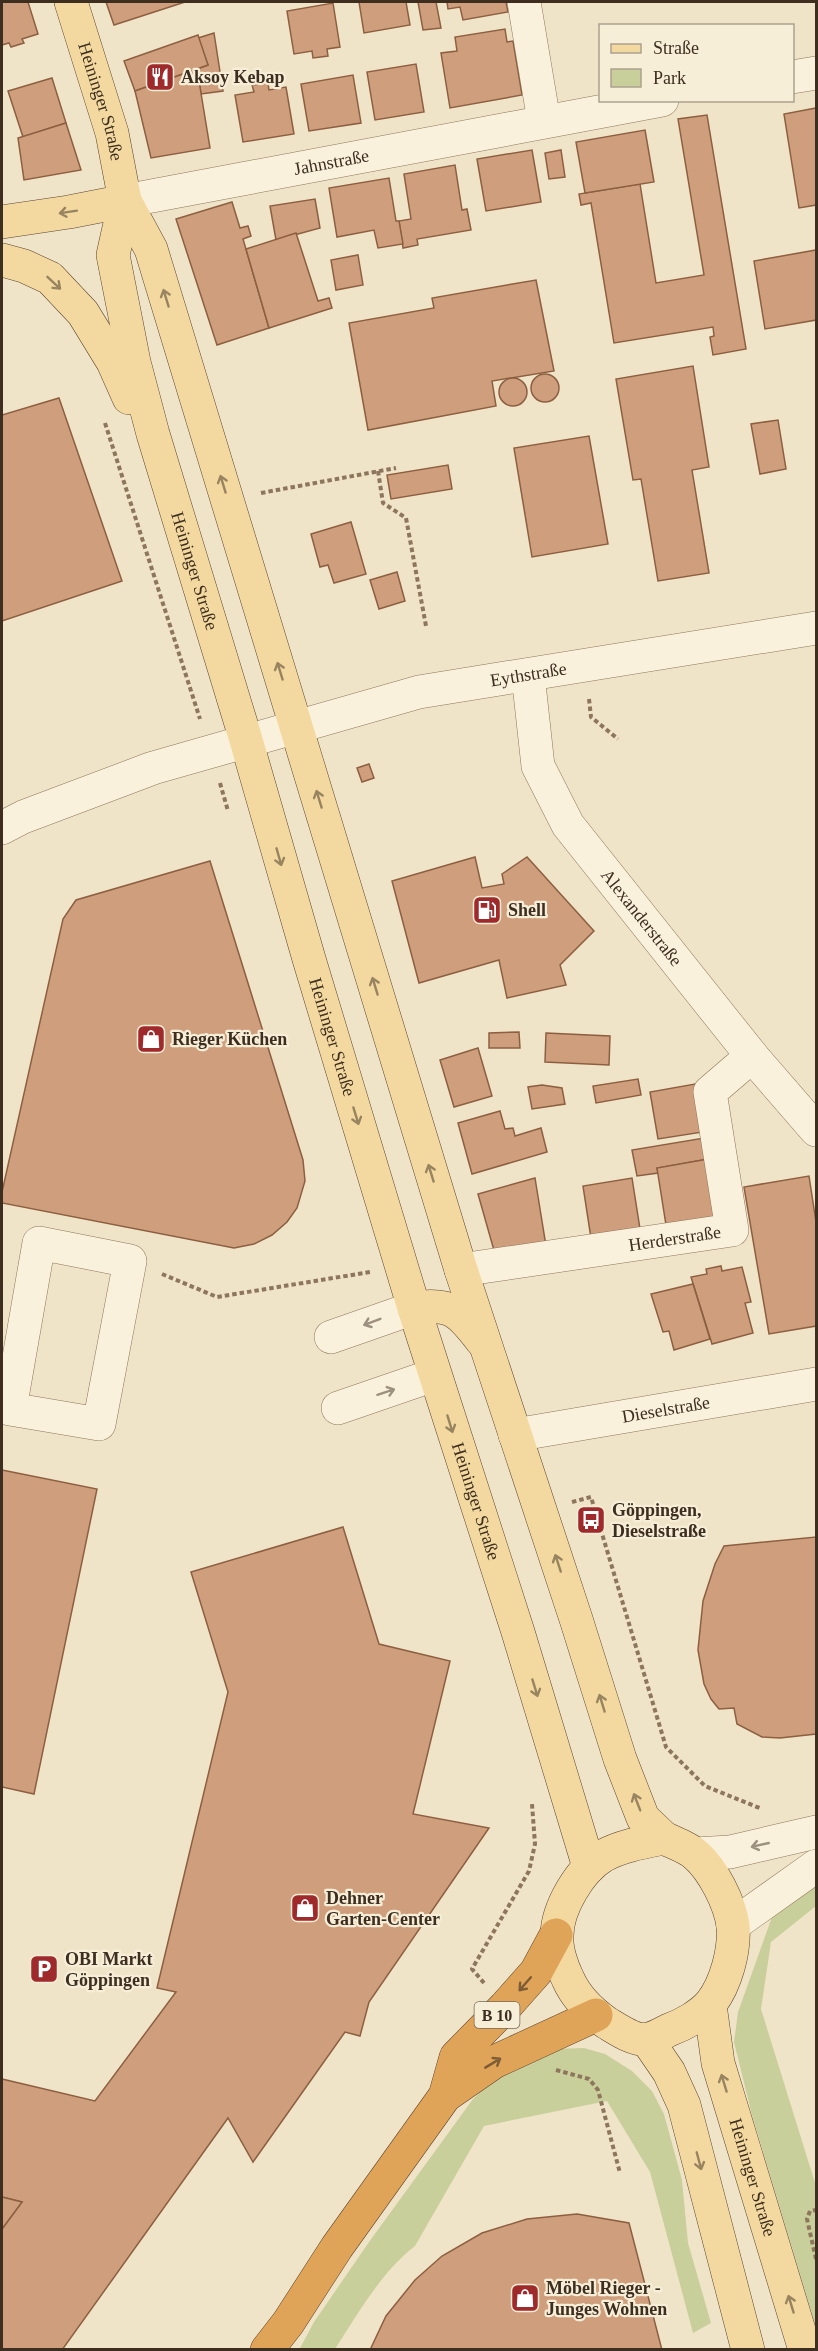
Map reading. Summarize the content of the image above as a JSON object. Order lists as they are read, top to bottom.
{
  "streets": {
    "highway": ["B 10"],
    "main road": ["Heininger Straße", "Jahnstraße"],
    "street": [
      "Eythstraße",
      "Alexanderstraße",
      "Herderstraße",
      "Dieselstraße"
    ]
  },
  "crossings": [
    ["Heininger Straße", "Jahnstraße"],
    ["Heininger Straße", "Eythstraße"],
    ["Heininger Straße", "Herderstraße"],
    ["Heininger Straße", "Dieselstraße"],
    ["Heininger Straße", "B 10"],
    ["Eythstraße", "Alexanderstraße"],
    ["Alexanderstraße", "Herderstraße"]
  ],
  "places": {
    "restaurant": ["Aksoy Kebap"],
    "fuel station": ["Shell"],
    "shop": ["Rieger Küchen", "Dehner Garten-Center", "Möbel Rieger - Junges Wohnen"],
    "bus stop": ["Göppingen, Dieselstraße"],
    "parking": ["OBI Markt Göppingen"]
  },
  "legend": ["Straße", "Park"]
}
